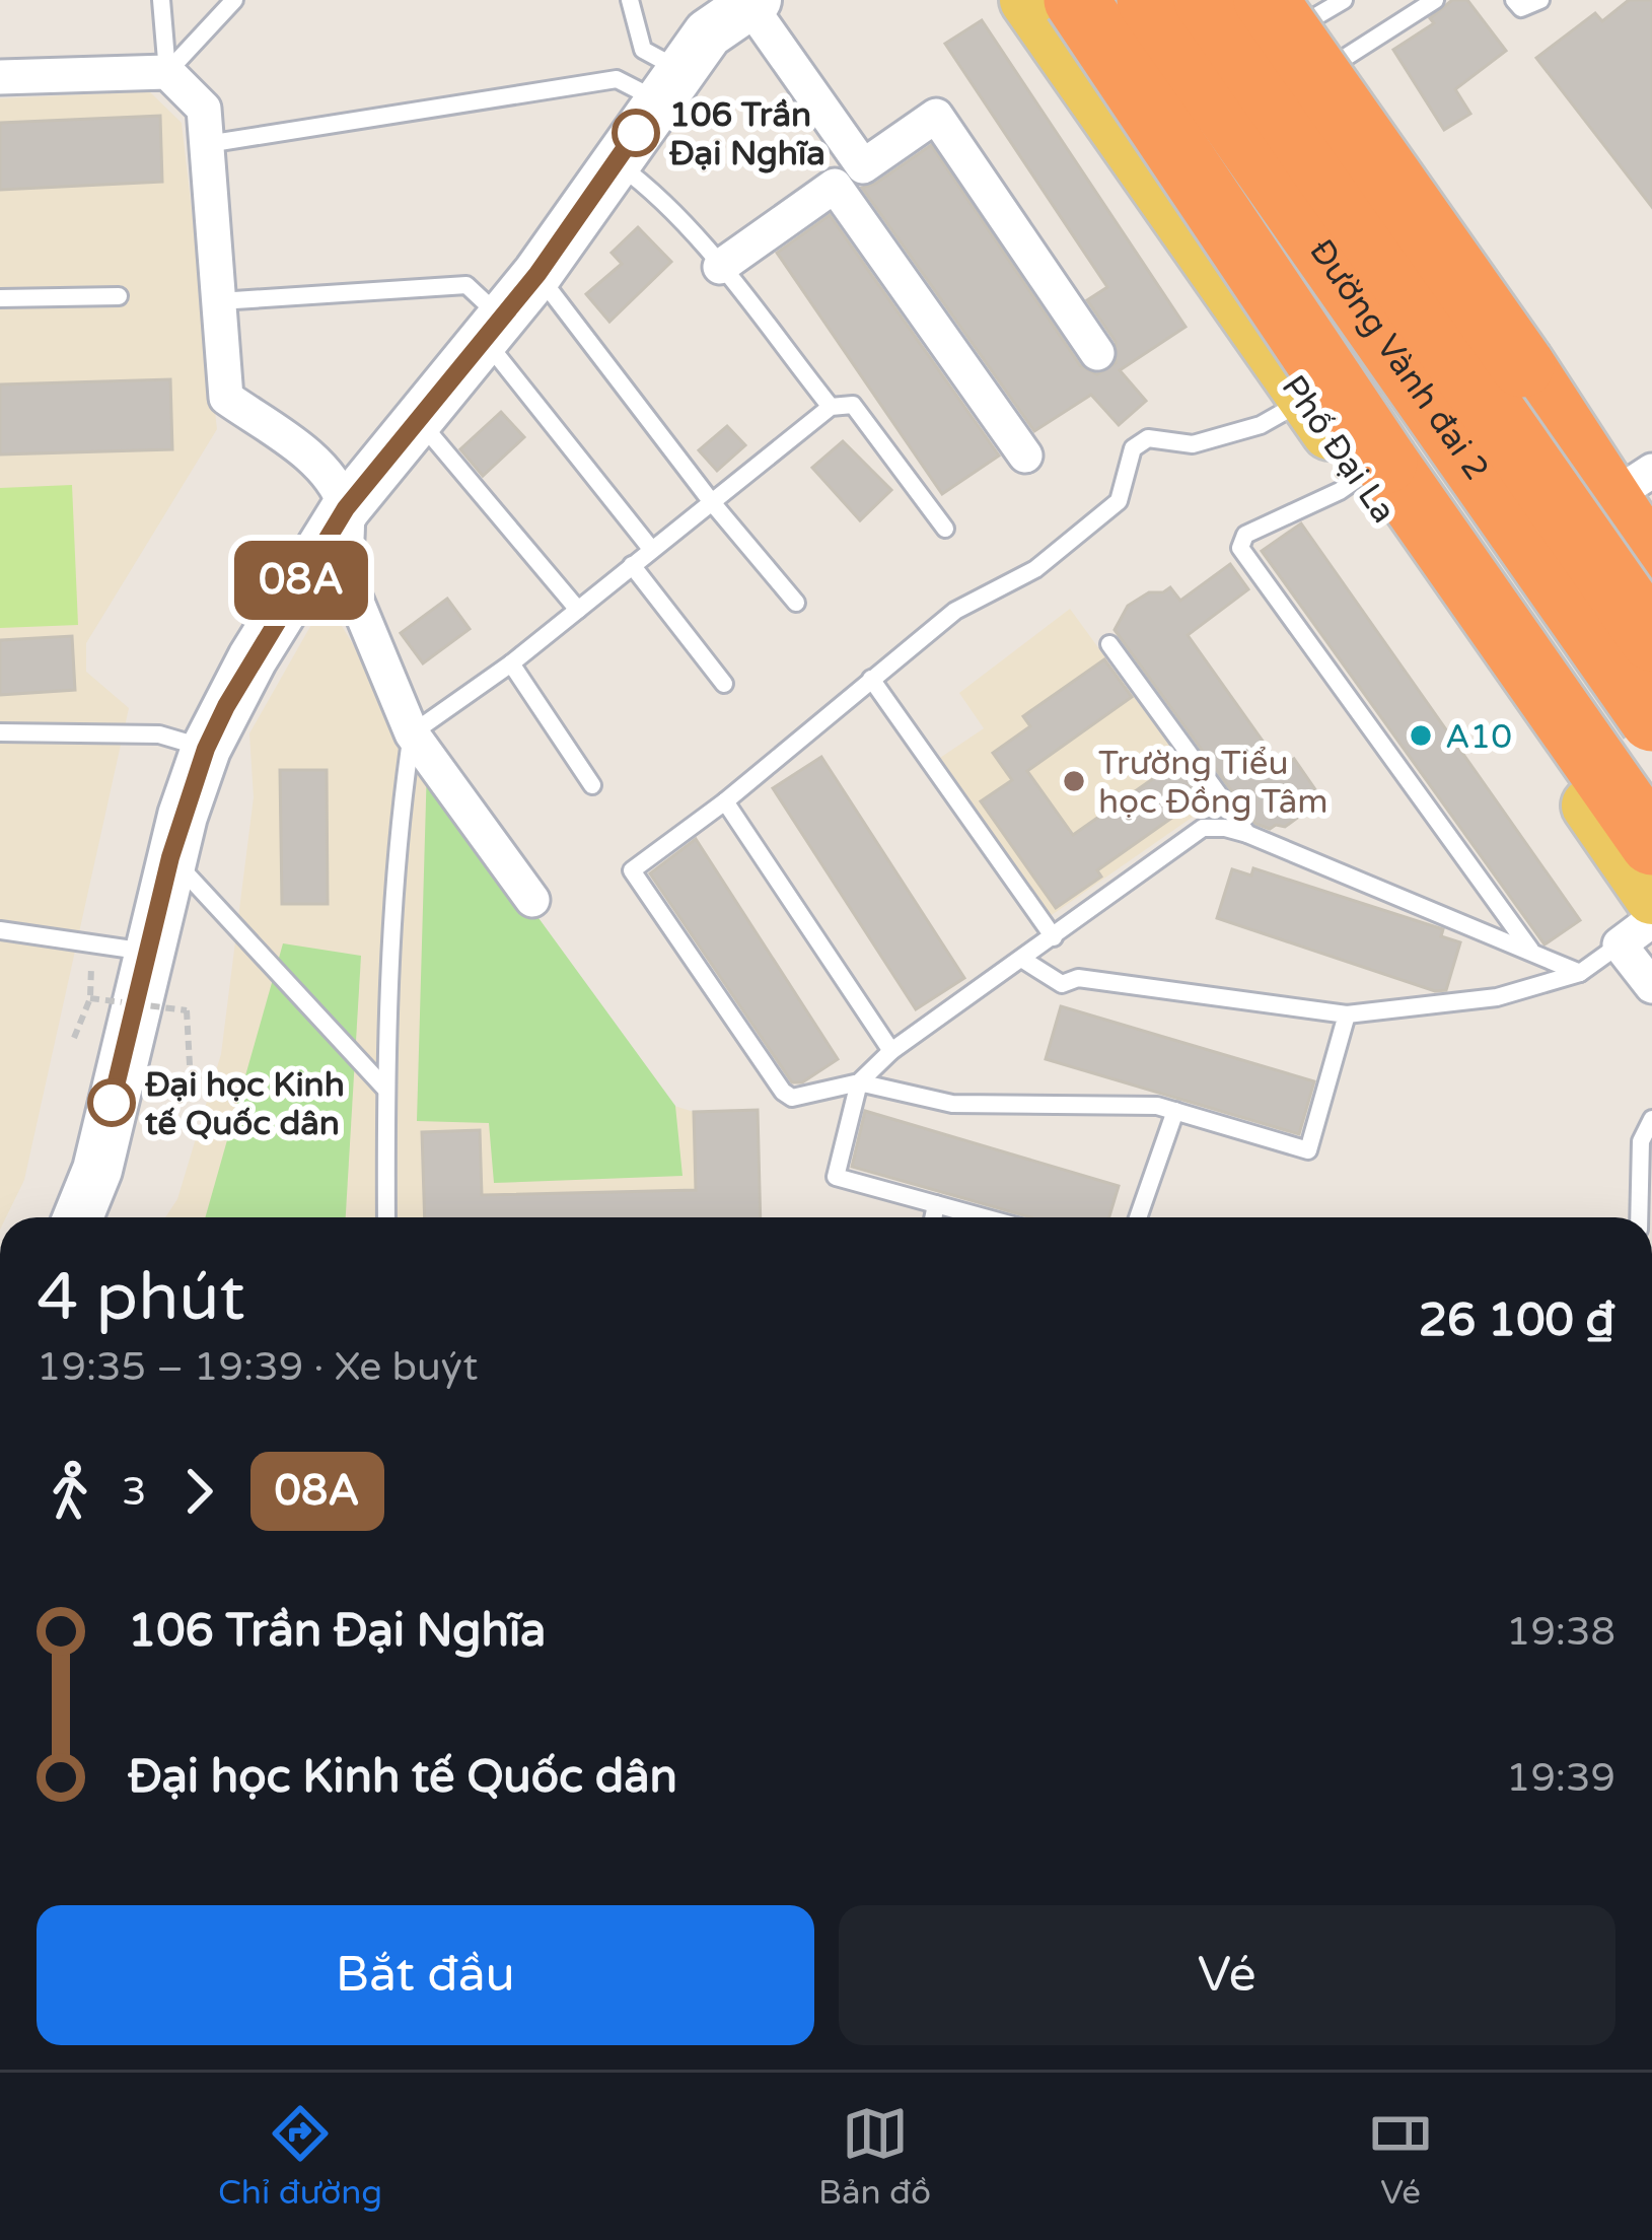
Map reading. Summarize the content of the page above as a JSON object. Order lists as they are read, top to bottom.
{
  "streets": {
    "highway": ["Đường Vành đai 2"],
    "main road": ["Phố Đại La"]
  },
  "places": [
    "106 Trần Đại Nghĩa",
    "A10",
    "Trường Tiểu học Đồng Tâm",
    "Đại học Kinh tế Quốc dân"
  ],
  "lines": ["bus line 08A"],
  "page": {
    "on_map": "08A",
    "heading": ["4 phút", "19:35 – 19:39 · Xe buýt", "26 100 ₫"],
    "legs": ["3", "08A"],
    "list": [
      {
        "name": "106 Trần Đại Nghĩa",
        "value": "19:38"
      },
      {
        "name": "Đại học Kinh tế Quốc dân",
        "value": "19:39"
      }
    ],
    "buttons": ["Bắt đầu", "Vé"],
    "tabs": ["Chỉ đường", "Bản đồ", "Vé"]
  }
}
